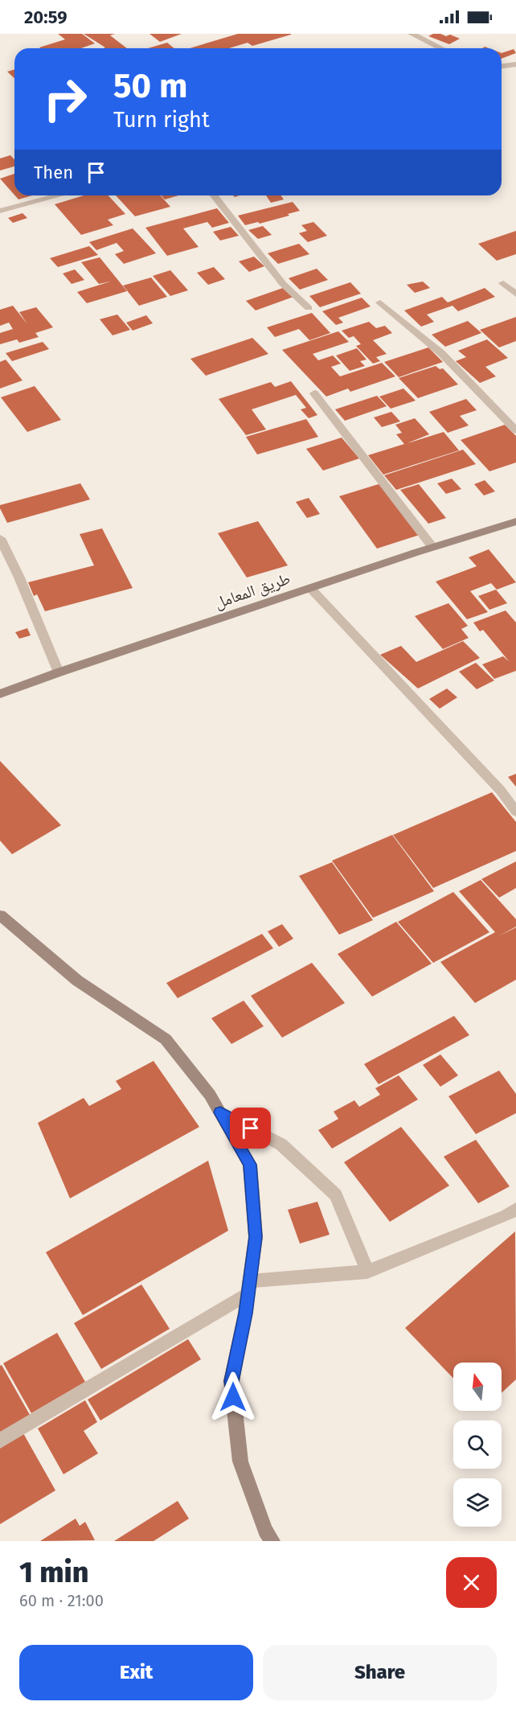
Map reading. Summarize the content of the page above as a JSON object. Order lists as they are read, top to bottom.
{
  "streets": {
    "main road": ["طريق المعامل"]
  },
  "north": "top",
  "page": {
    "status": "20:59",
    "turn": ["50 m", "Turn right"],
    "then": "Then",
    "heading": ["1 min", "60 m · 21:00"],
    "buttons": ["Exit", "Share"]
  }
}
